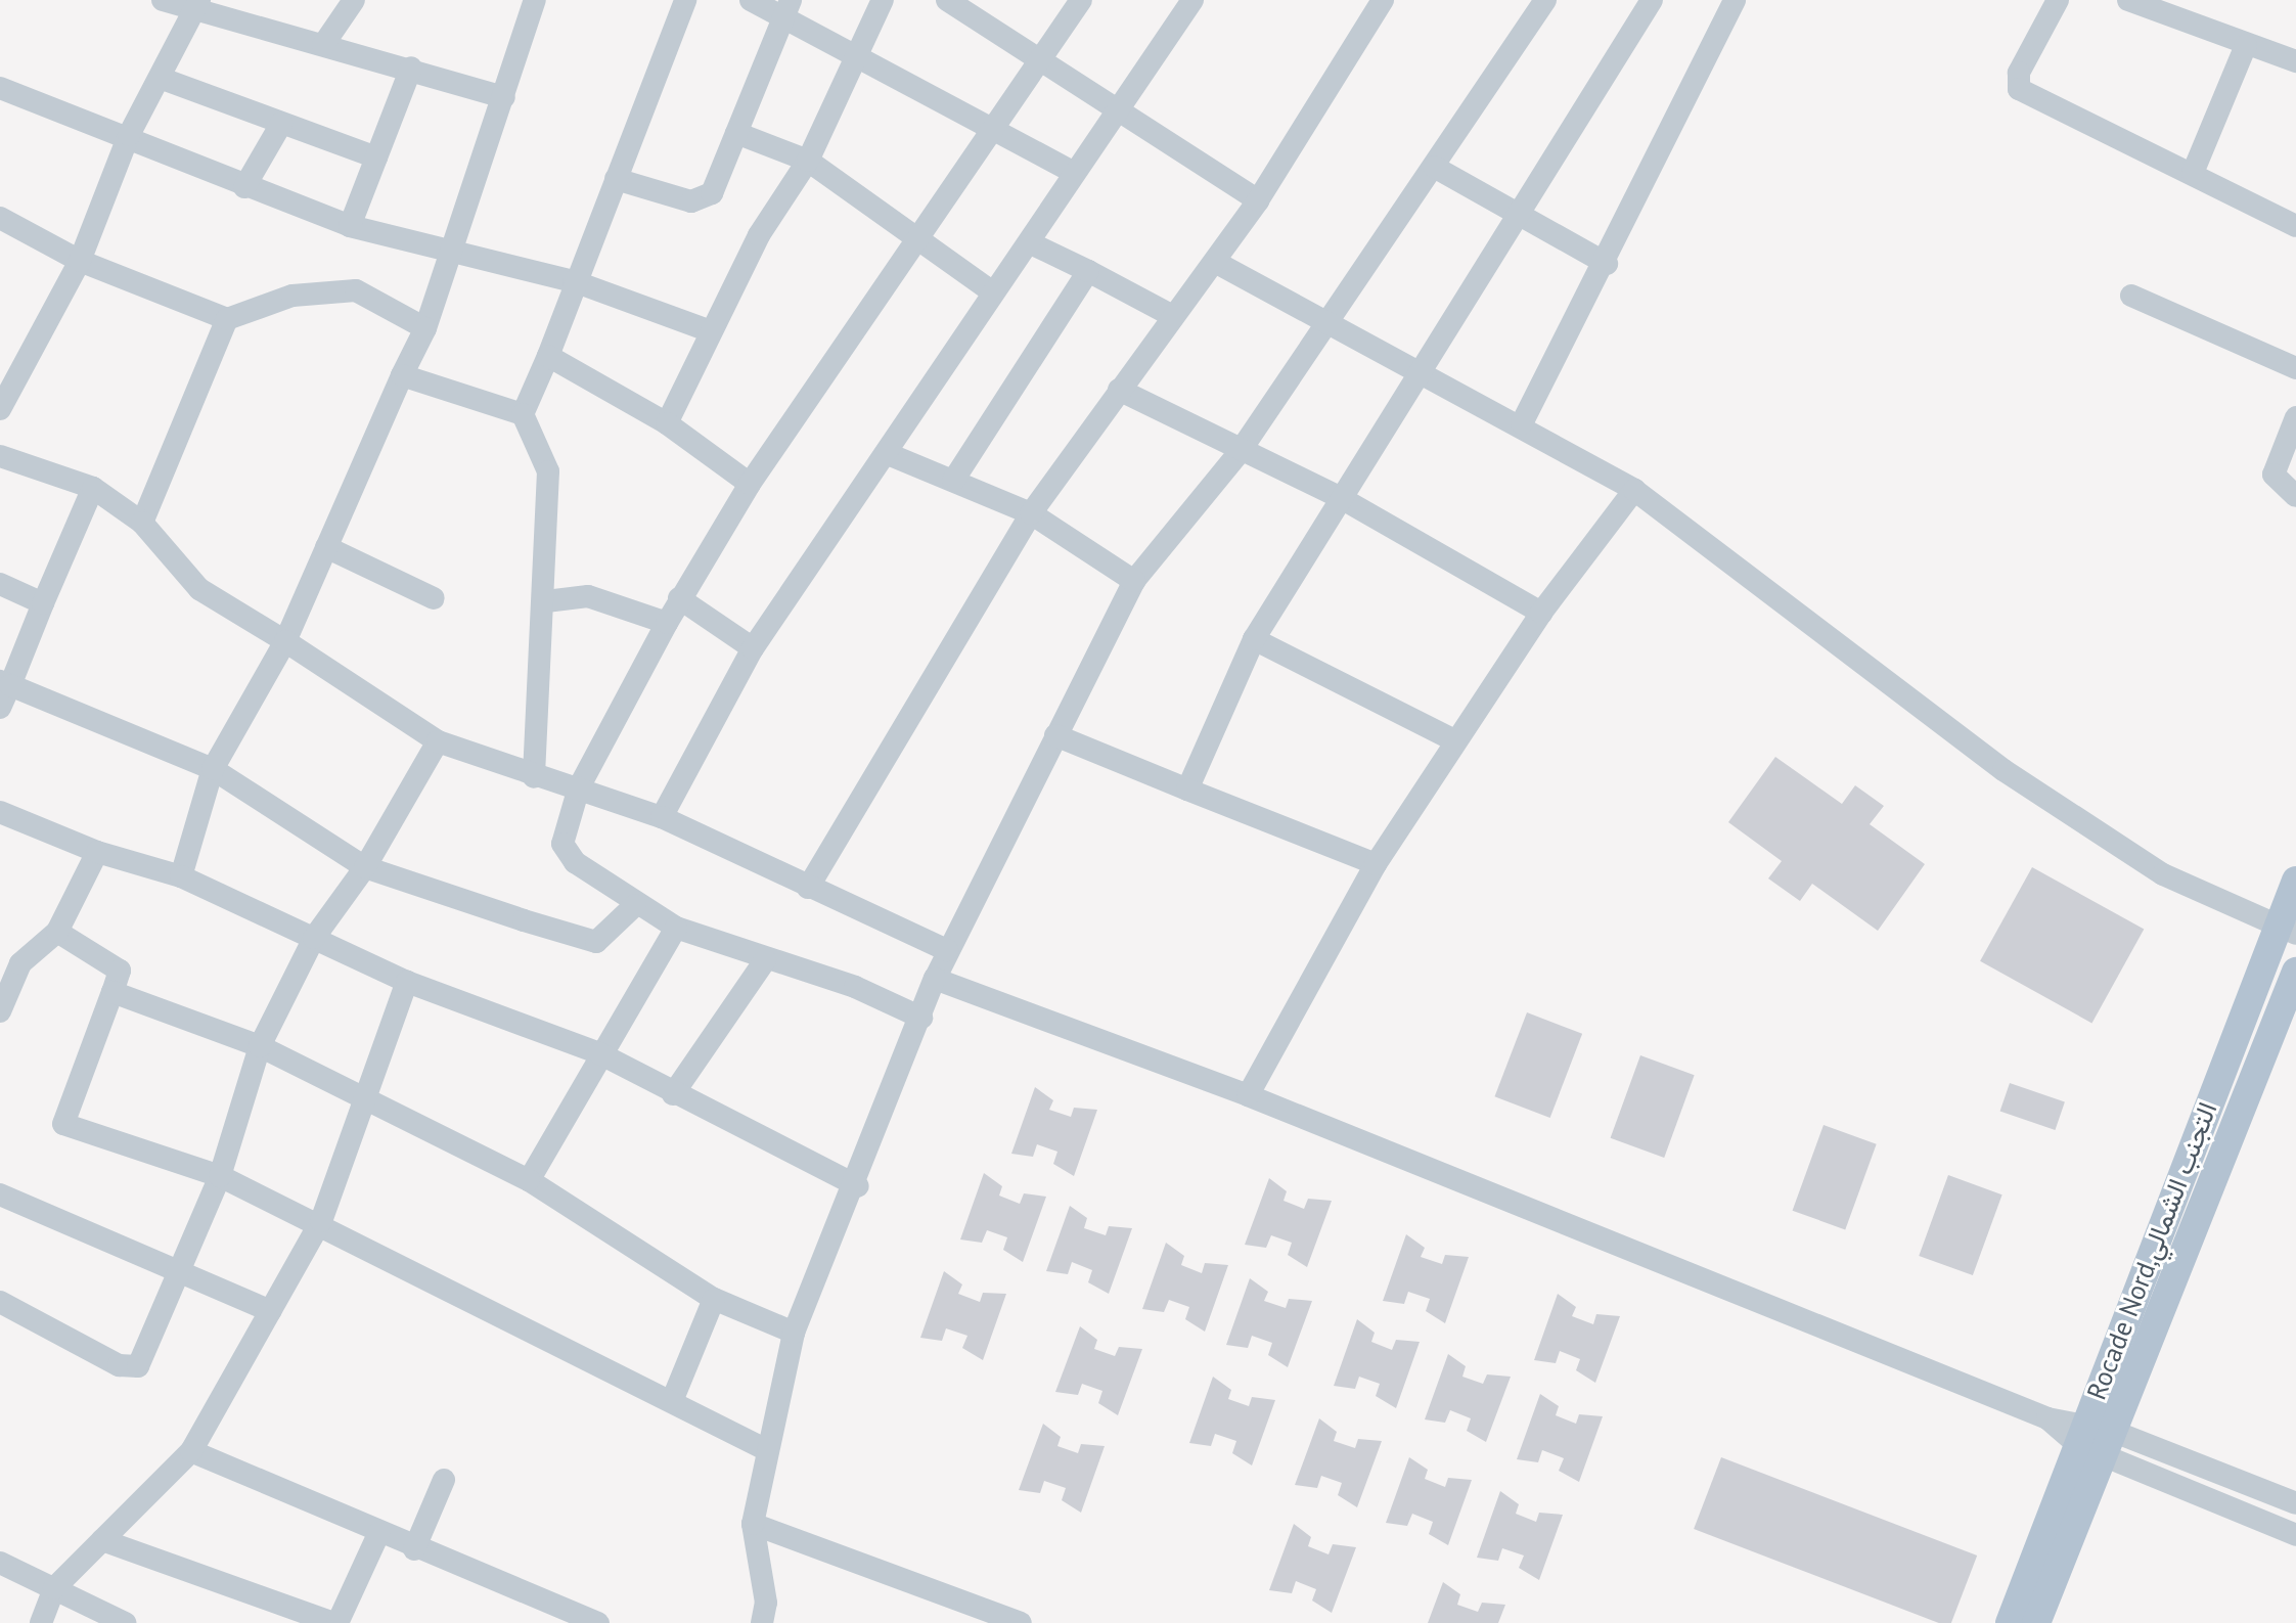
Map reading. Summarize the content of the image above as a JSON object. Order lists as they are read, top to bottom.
{
  "streets": {
    "main road": ["Rocade Nord,التجنب الشمالي"]
  }
}
